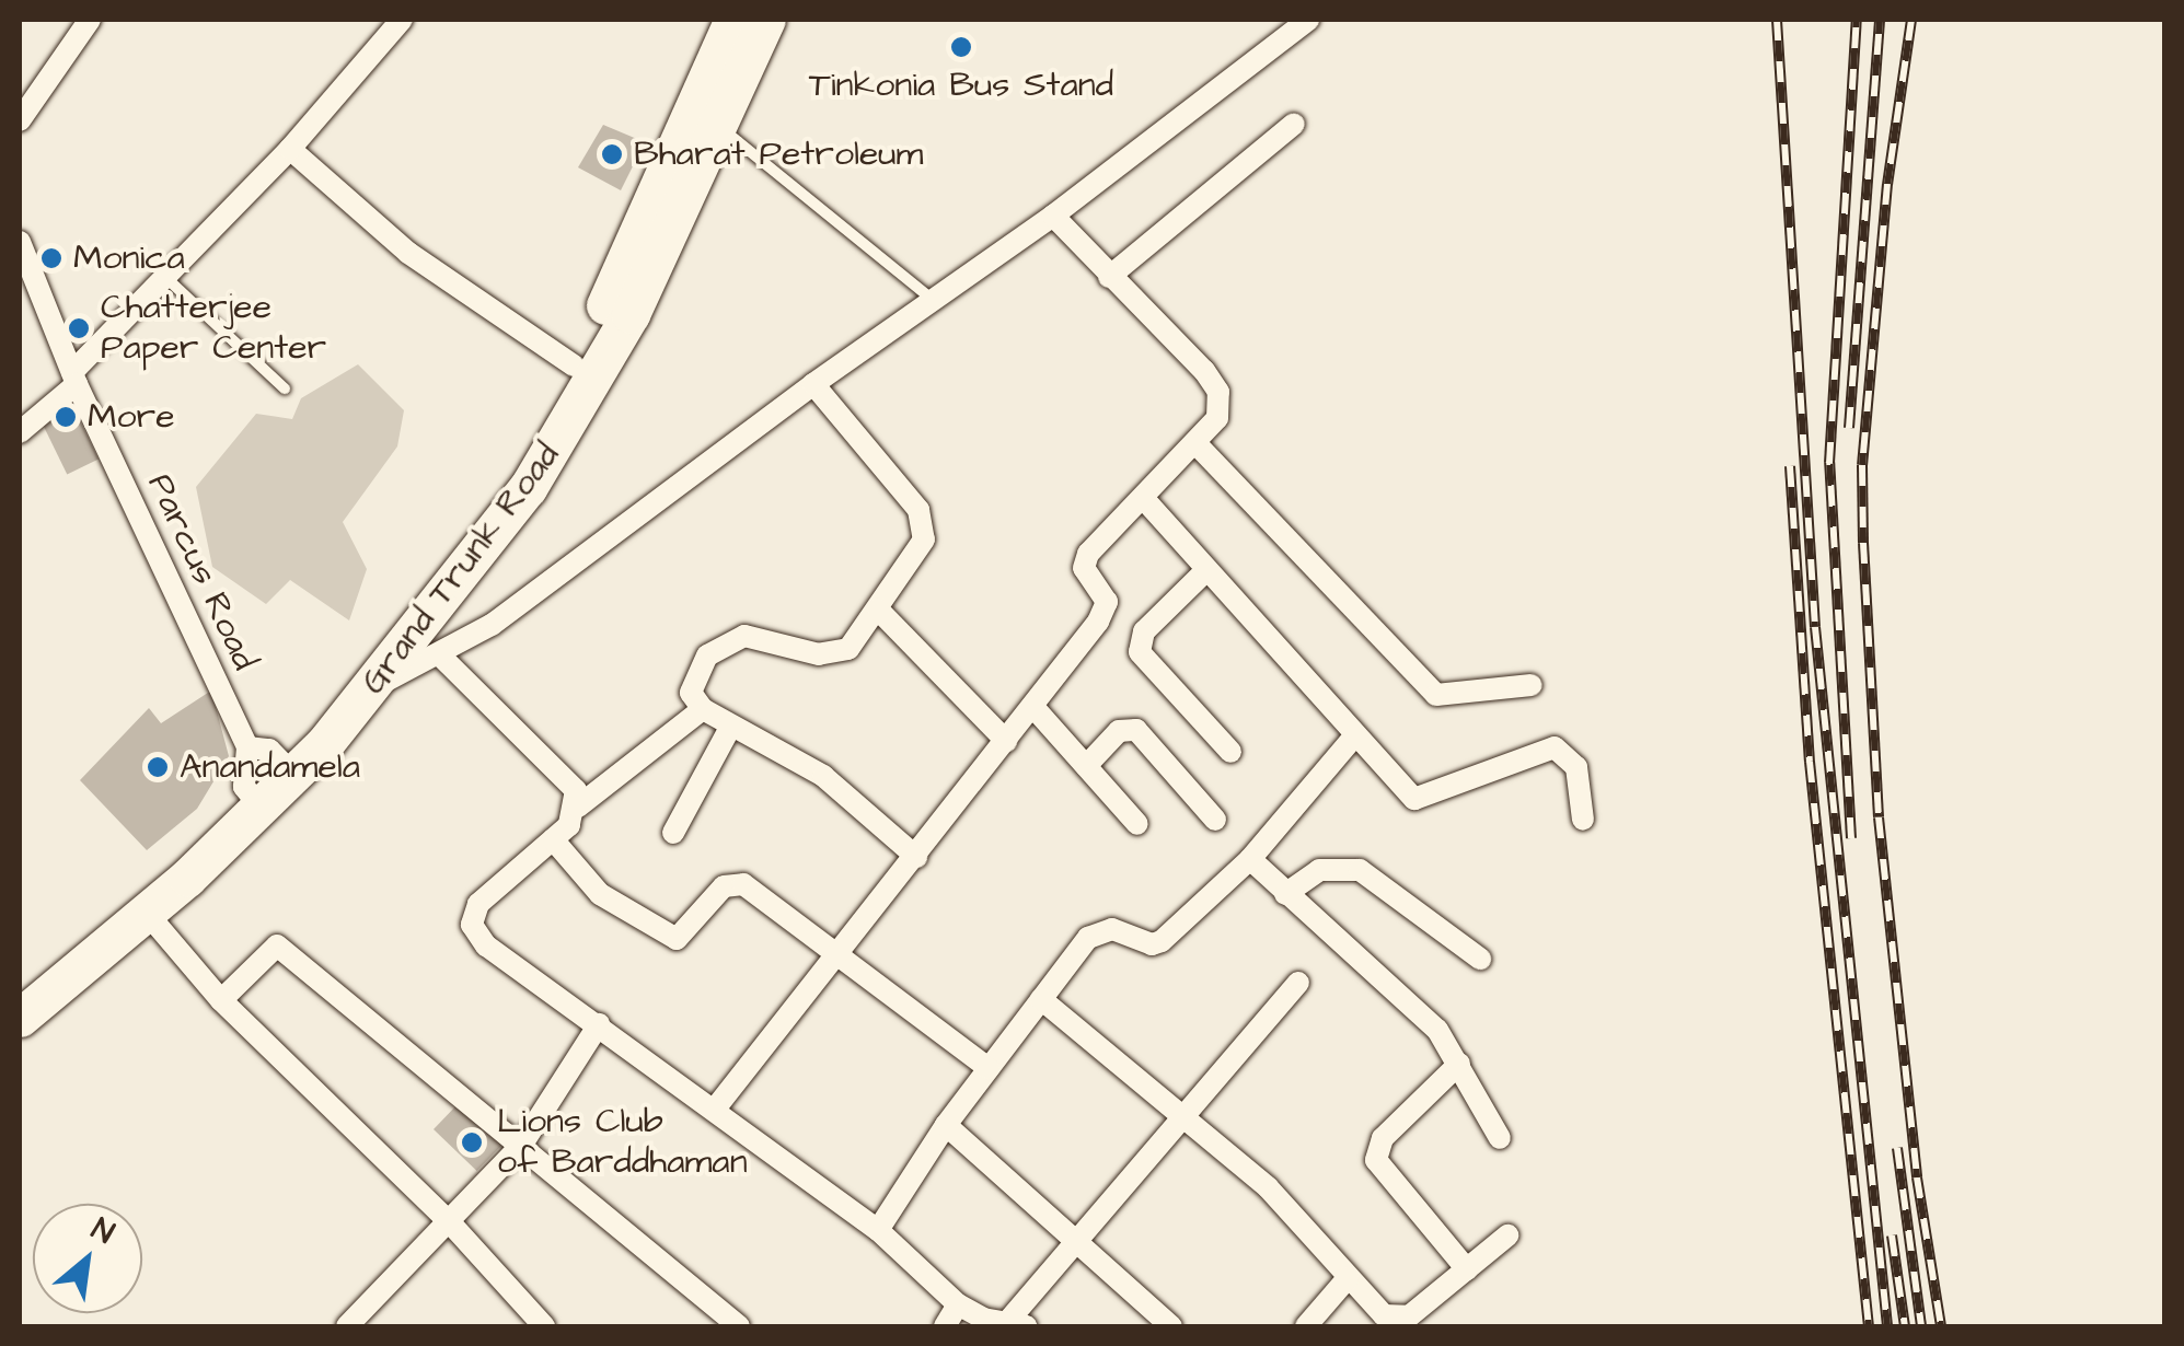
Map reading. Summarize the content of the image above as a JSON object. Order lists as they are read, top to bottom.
{
  "streets": {
    "highway": ["Grand Trunk Road"],
    "street": ["Parcus Road"]
  },
  "crossings": [
    ["Grand Trunk Road", "Parcus Road"]
  ],
  "places": [
    "Tinkonia Bus Stand",
    "Bharat Petroleum",
    "Monica",
    "Chatterjee Paper Center",
    "More",
    "Anandamela",
    "Lions Club of Barddhaman"
  ],
  "north": "top right"
}
